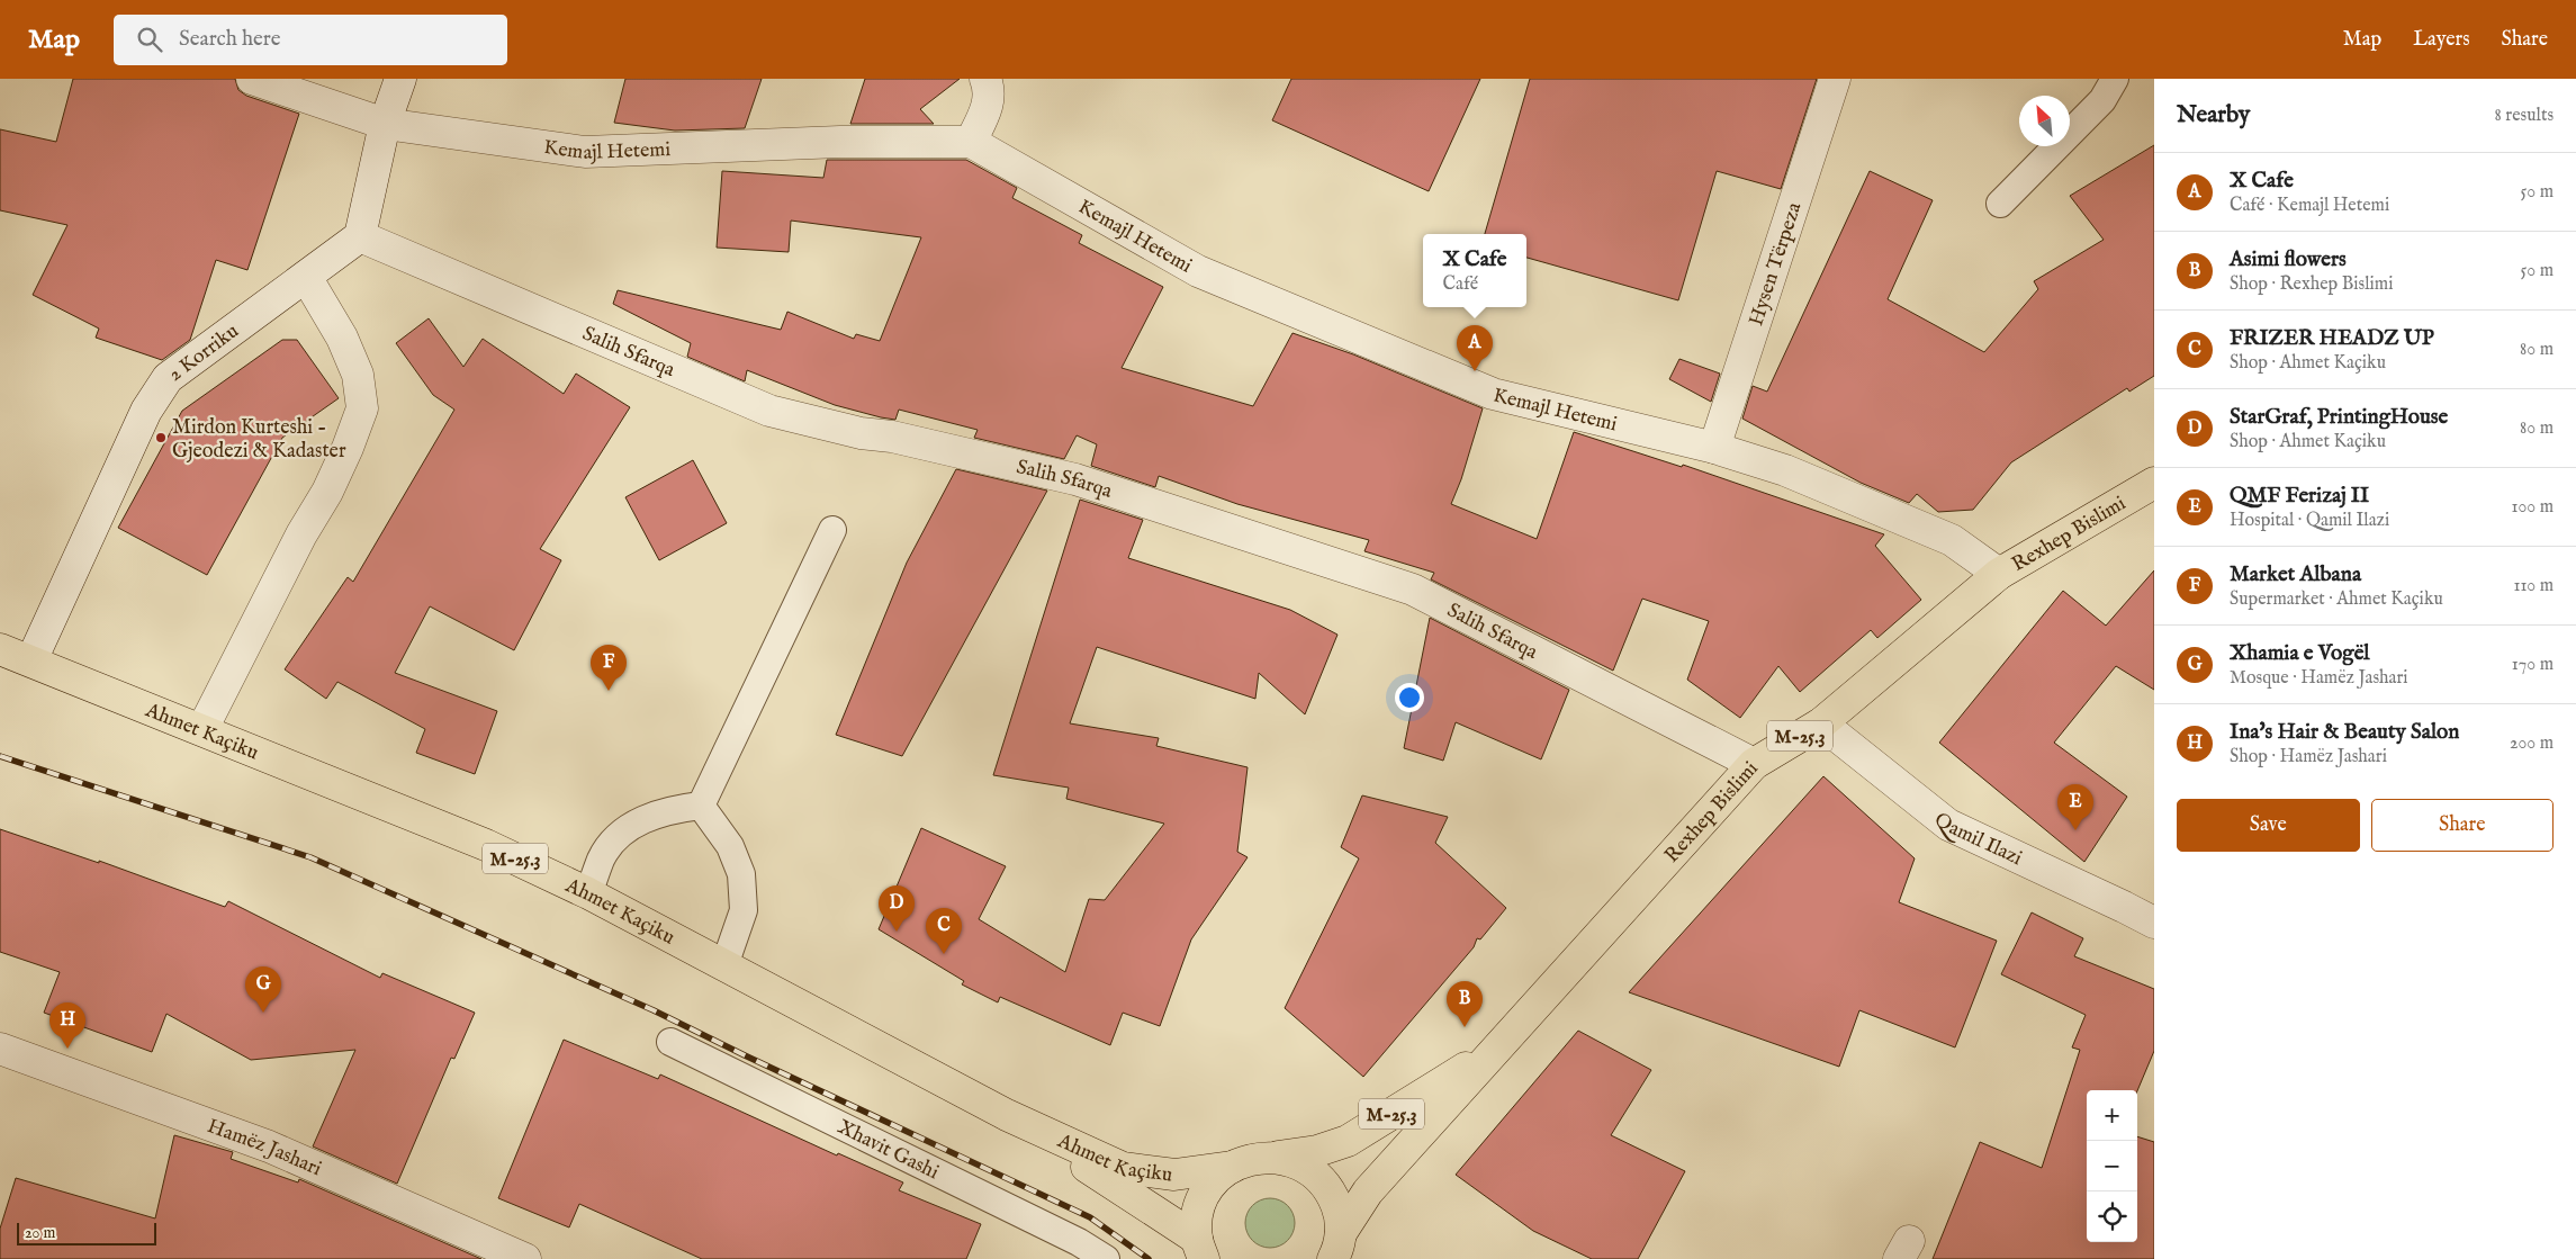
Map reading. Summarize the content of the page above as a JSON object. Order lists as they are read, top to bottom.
{
  "streets": {
    "main road": ["Rexhep Bislimi", "Ahmet Kaçiku", "M-25.3"],
    "street": [
      "Kemajl Hetemi",
      "Hysen Tërpeza",
      "Salih Sfarqa",
      "2 Korriku",
      "Qamil Ilazi",
      "Hamëz Jashari"
    ],
    "lane": ["Xhavit Gashi"]
  },
  "crossings": [
    ["Kemajl Hetemi", "Hysen Tërpeza"],
    ["Kemajl Hetemi", "Rexhep Bislimi"],
    ["Salih Sfarqa", "2 Korriku"],
    ["Salih Sfarqa", "Rexhep Bislimi"],
    ["2 Korriku", "Ahmet Kaçiku"],
    ["Rexhep Bislimi", "Ahmet Kaçiku"],
    ["Rexhep Bislimi", "Qamil Ilazi"]
  ],
  "places": ["Mirdon Kurteshi - Gjeodezi & Kadaster"],
  "scale_bar": "20 m",
  "north": "top left",
  "page": {
    "header": "Map",
    "search": "Search here",
    "nav": ["Map", "Layers", "Share"],
    "heading": ["Nearby", "8 results"],
    "list": [
      {
        "mark": "A",
        "name": "X Cafe",
        "note": "Café · Kemajl Hetemi",
        "value": "50 m"
      },
      {
        "mark": "B",
        "name": "Asimi flowers",
        "note": "Shop · Rexhep Bislimi",
        "value": "50 m"
      },
      {
        "mark": "C",
        "name": "FRIZER HEADZ UP",
        "note": "Shop · Ahmet Kaçiku",
        "value": "80 m"
      },
      {
        "mark": "D",
        "name": "StarGraf, PrintingHouse",
        "note": "Shop · Ahmet Kaçiku",
        "value": "80 m"
      },
      {
        "mark": "E",
        "name": "QMF Ferizaj II",
        "note": "Hospital · Qamil Ilazi",
        "value": "100 m"
      },
      {
        "mark": "F",
        "name": "Market Albana",
        "note": "Supermarket · Ahmet Kaçiku",
        "value": "110 m"
      },
      {
        "mark": "G",
        "name": "Xhamia e Vogël",
        "note": "Mosque · Hamëz Jashari",
        "value": "170 m"
      },
      {
        "mark": "H",
        "name": "Ina's Hair & Beauty Salon",
        "note": "Shop · Hamëz Jashari",
        "value": "200 m"
      }
    ],
    "popup": ["X Cafe", "Café"],
    "pins": [
      "A",
      "F",
      "E",
      "D",
      "C",
      "G",
      "B",
      "H"
    ],
    "buttons": ["Save", "Share"],
    "map_buttons": ["+", "−"],
    "scale": "20 m"
  }
}
